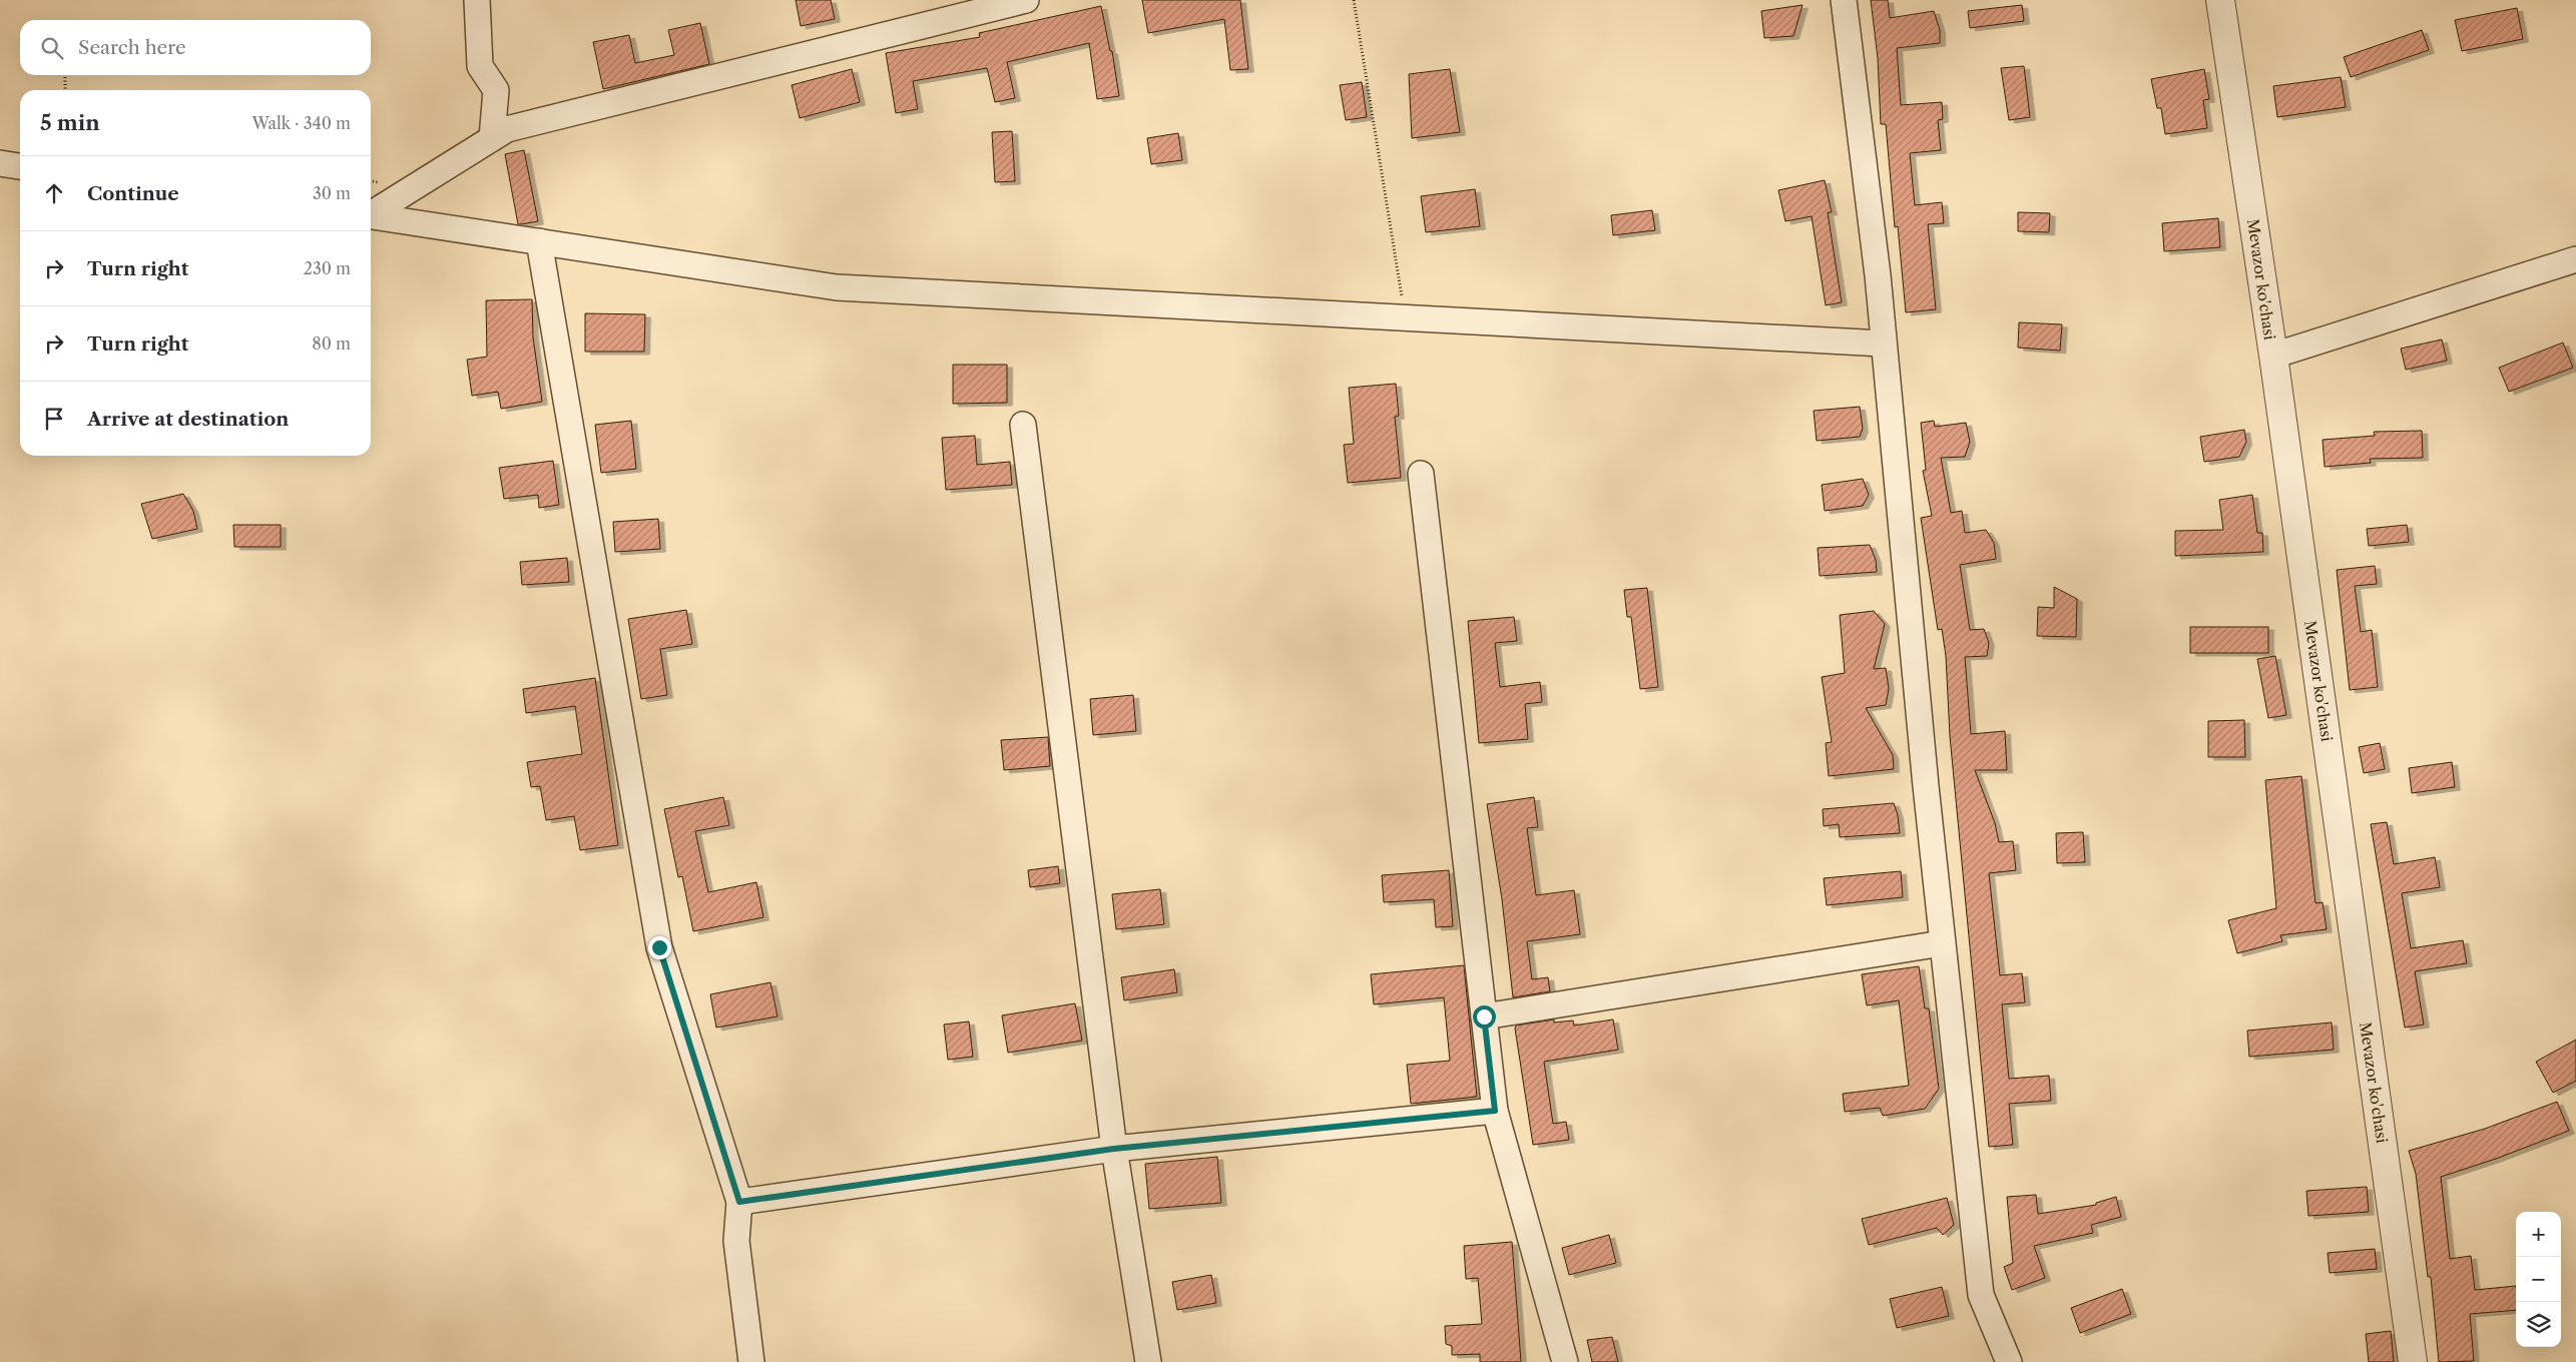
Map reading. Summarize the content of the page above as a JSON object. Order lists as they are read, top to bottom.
{
  "streets": {
    "street": ["Mevazor ko'chasi"]
  },
  "page": {
    "search": "Search here",
    "heading": ["5 min", "Walk · 340 m"],
    "list": [
      ["Continue", "30 m"],
      ["Turn right", "230 m"],
      ["Turn right", "80 m"],
      "Arrive at destination"
    ],
    "map_buttons": ["+", "−"]
  }
}
